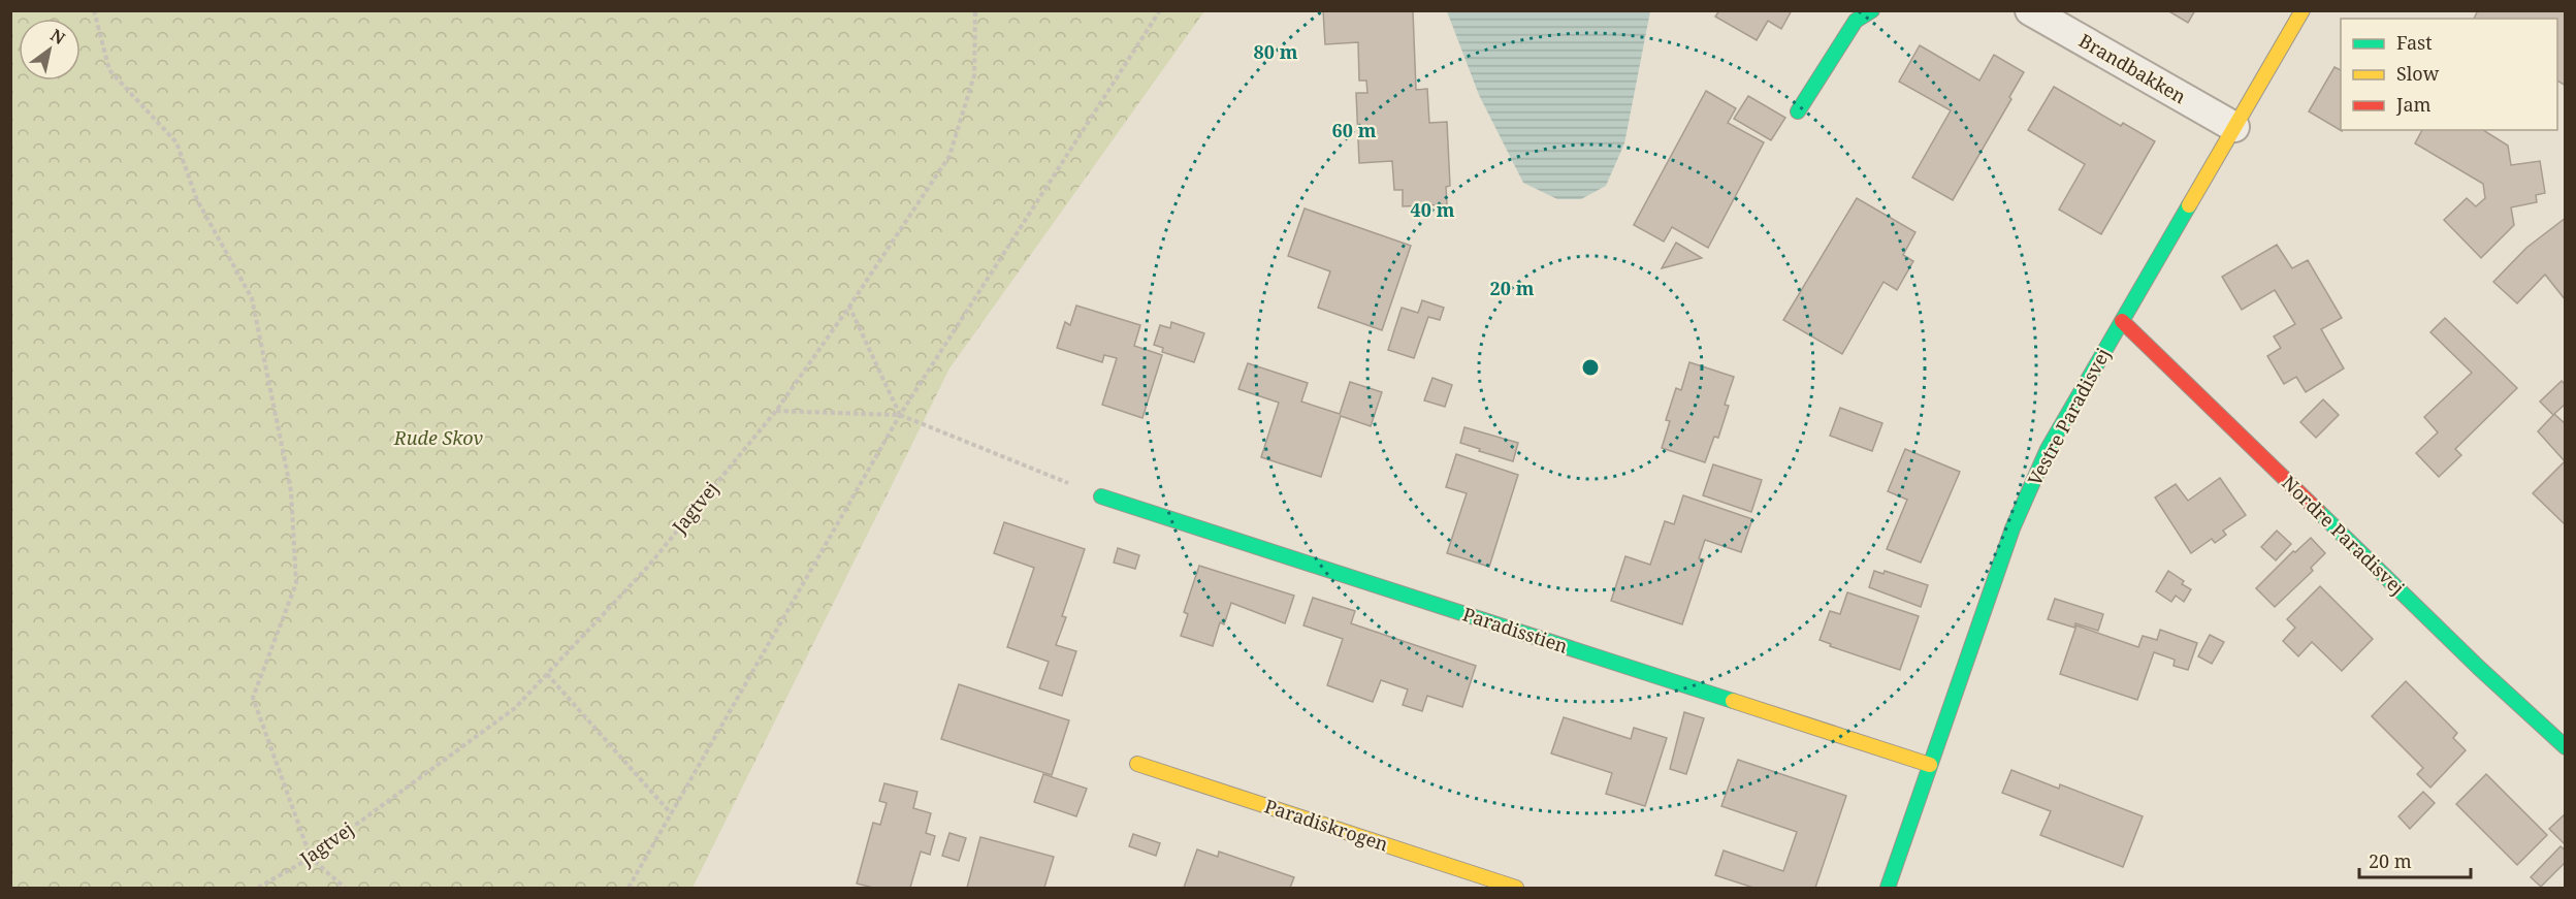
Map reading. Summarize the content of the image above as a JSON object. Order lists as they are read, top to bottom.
{
  "streets": {
    "street": [
      "Brandbakken",
      "Vestre Paradisvej",
      "Nordre Paradisvej",
      "Paradisstien",
      "Paradiskrogen"
    ],
    "path": ["Jagtvej"]
  },
  "crossings": [
    ["Brandbakken", "Vestre Paradisvej"],
    ["Vestre Paradisvej", "Nordre Paradisvej"],
    ["Vestre Paradisvej", "Paradisstien"]
  ],
  "parks": ["Rude Skov"],
  "legend": ["Fast", "Slow", "Jam"],
  "scale_bar": "20 m",
  "north": "top right",
  "rings": [
    "80 m",
    "60 m",
    "40 m",
    "20 m"
  ]
}
